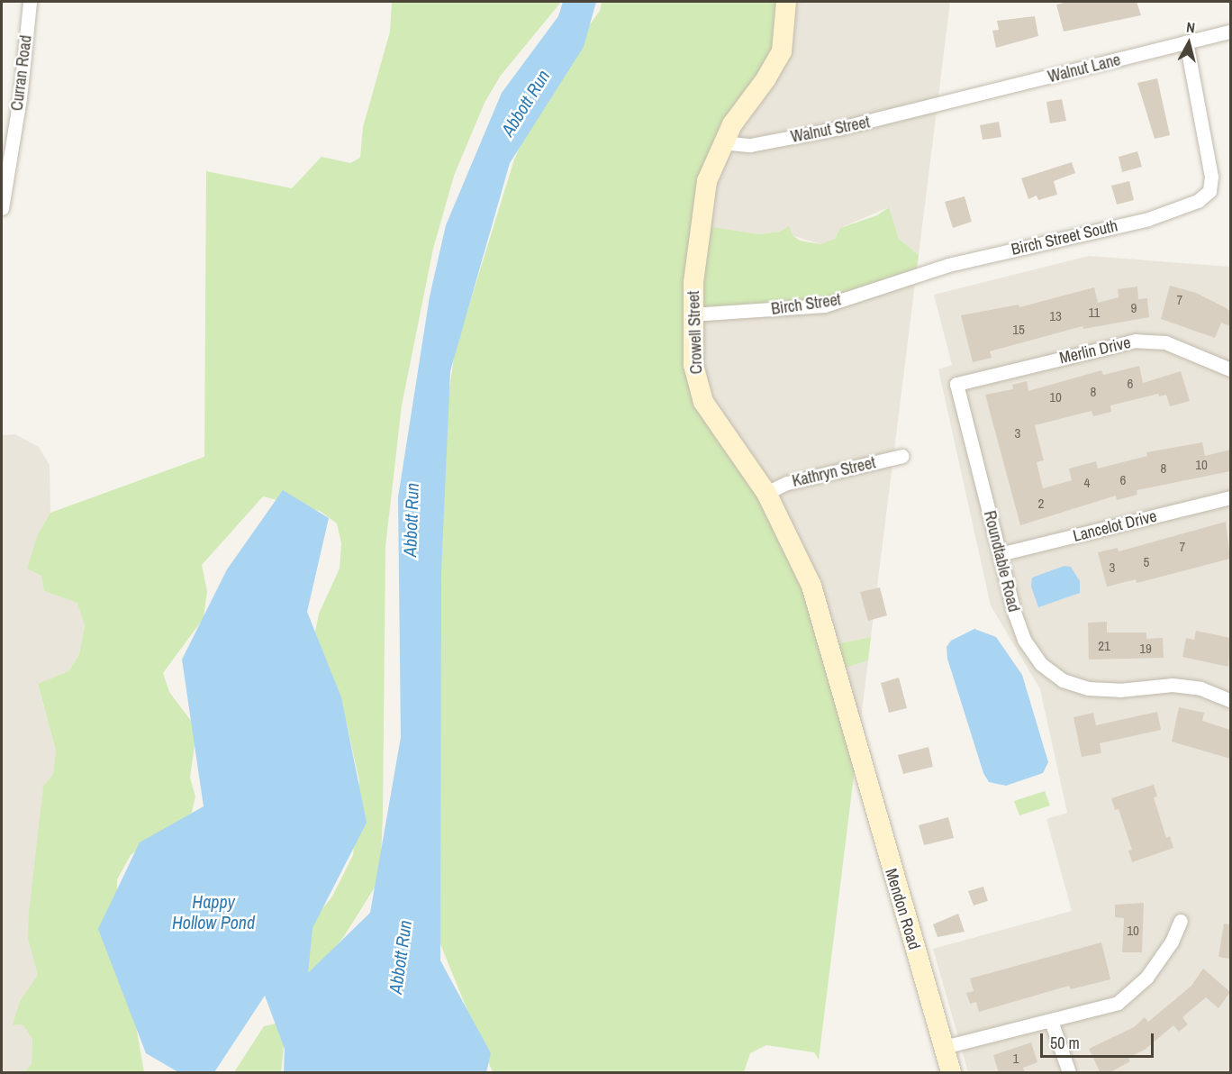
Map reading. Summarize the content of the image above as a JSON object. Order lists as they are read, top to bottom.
{
  "streets": {
    "street": [
      "Walnut Lane",
      "Curran Road",
      "Walnut Street",
      "Birch Street South",
      "Birch Street",
      "Crowell Street",
      "Merlin Drive",
      "Kathryn Street",
      "Lancelot Drive",
      "Roundtable Road",
      "Mendon Road"
    ]
  },
  "crossings": [
    ["Walnut Lane", "Walnut Street"],
    ["Walnut Lane", "Birch Street South"],
    ["Walnut Street", "Crowell Street"],
    ["Birch Street South", "Birch Street"],
    ["Birch Street", "Crowell Street"],
    ["Crowell Street", "Kathryn Street"],
    ["Crowell Street", "Mendon Road"],
    ["Merlin Drive", "Roundtable Road"],
    ["Lancelot Drive", "Roundtable Road"]
  ],
  "water": ["Abbott Run", "Happy Hollow Pond"],
  "house_numbers": [
    "7",
    "9",
    "11",
    "13",
    "15",
    "6",
    "8",
    "10",
    "3",
    "10",
    "8",
    "6",
    "4",
    "2",
    "7",
    "5",
    "3",
    "21",
    "19",
    "10",
    "1"
  ],
  "scale_bar": "50 m",
  "north": "top"
}
